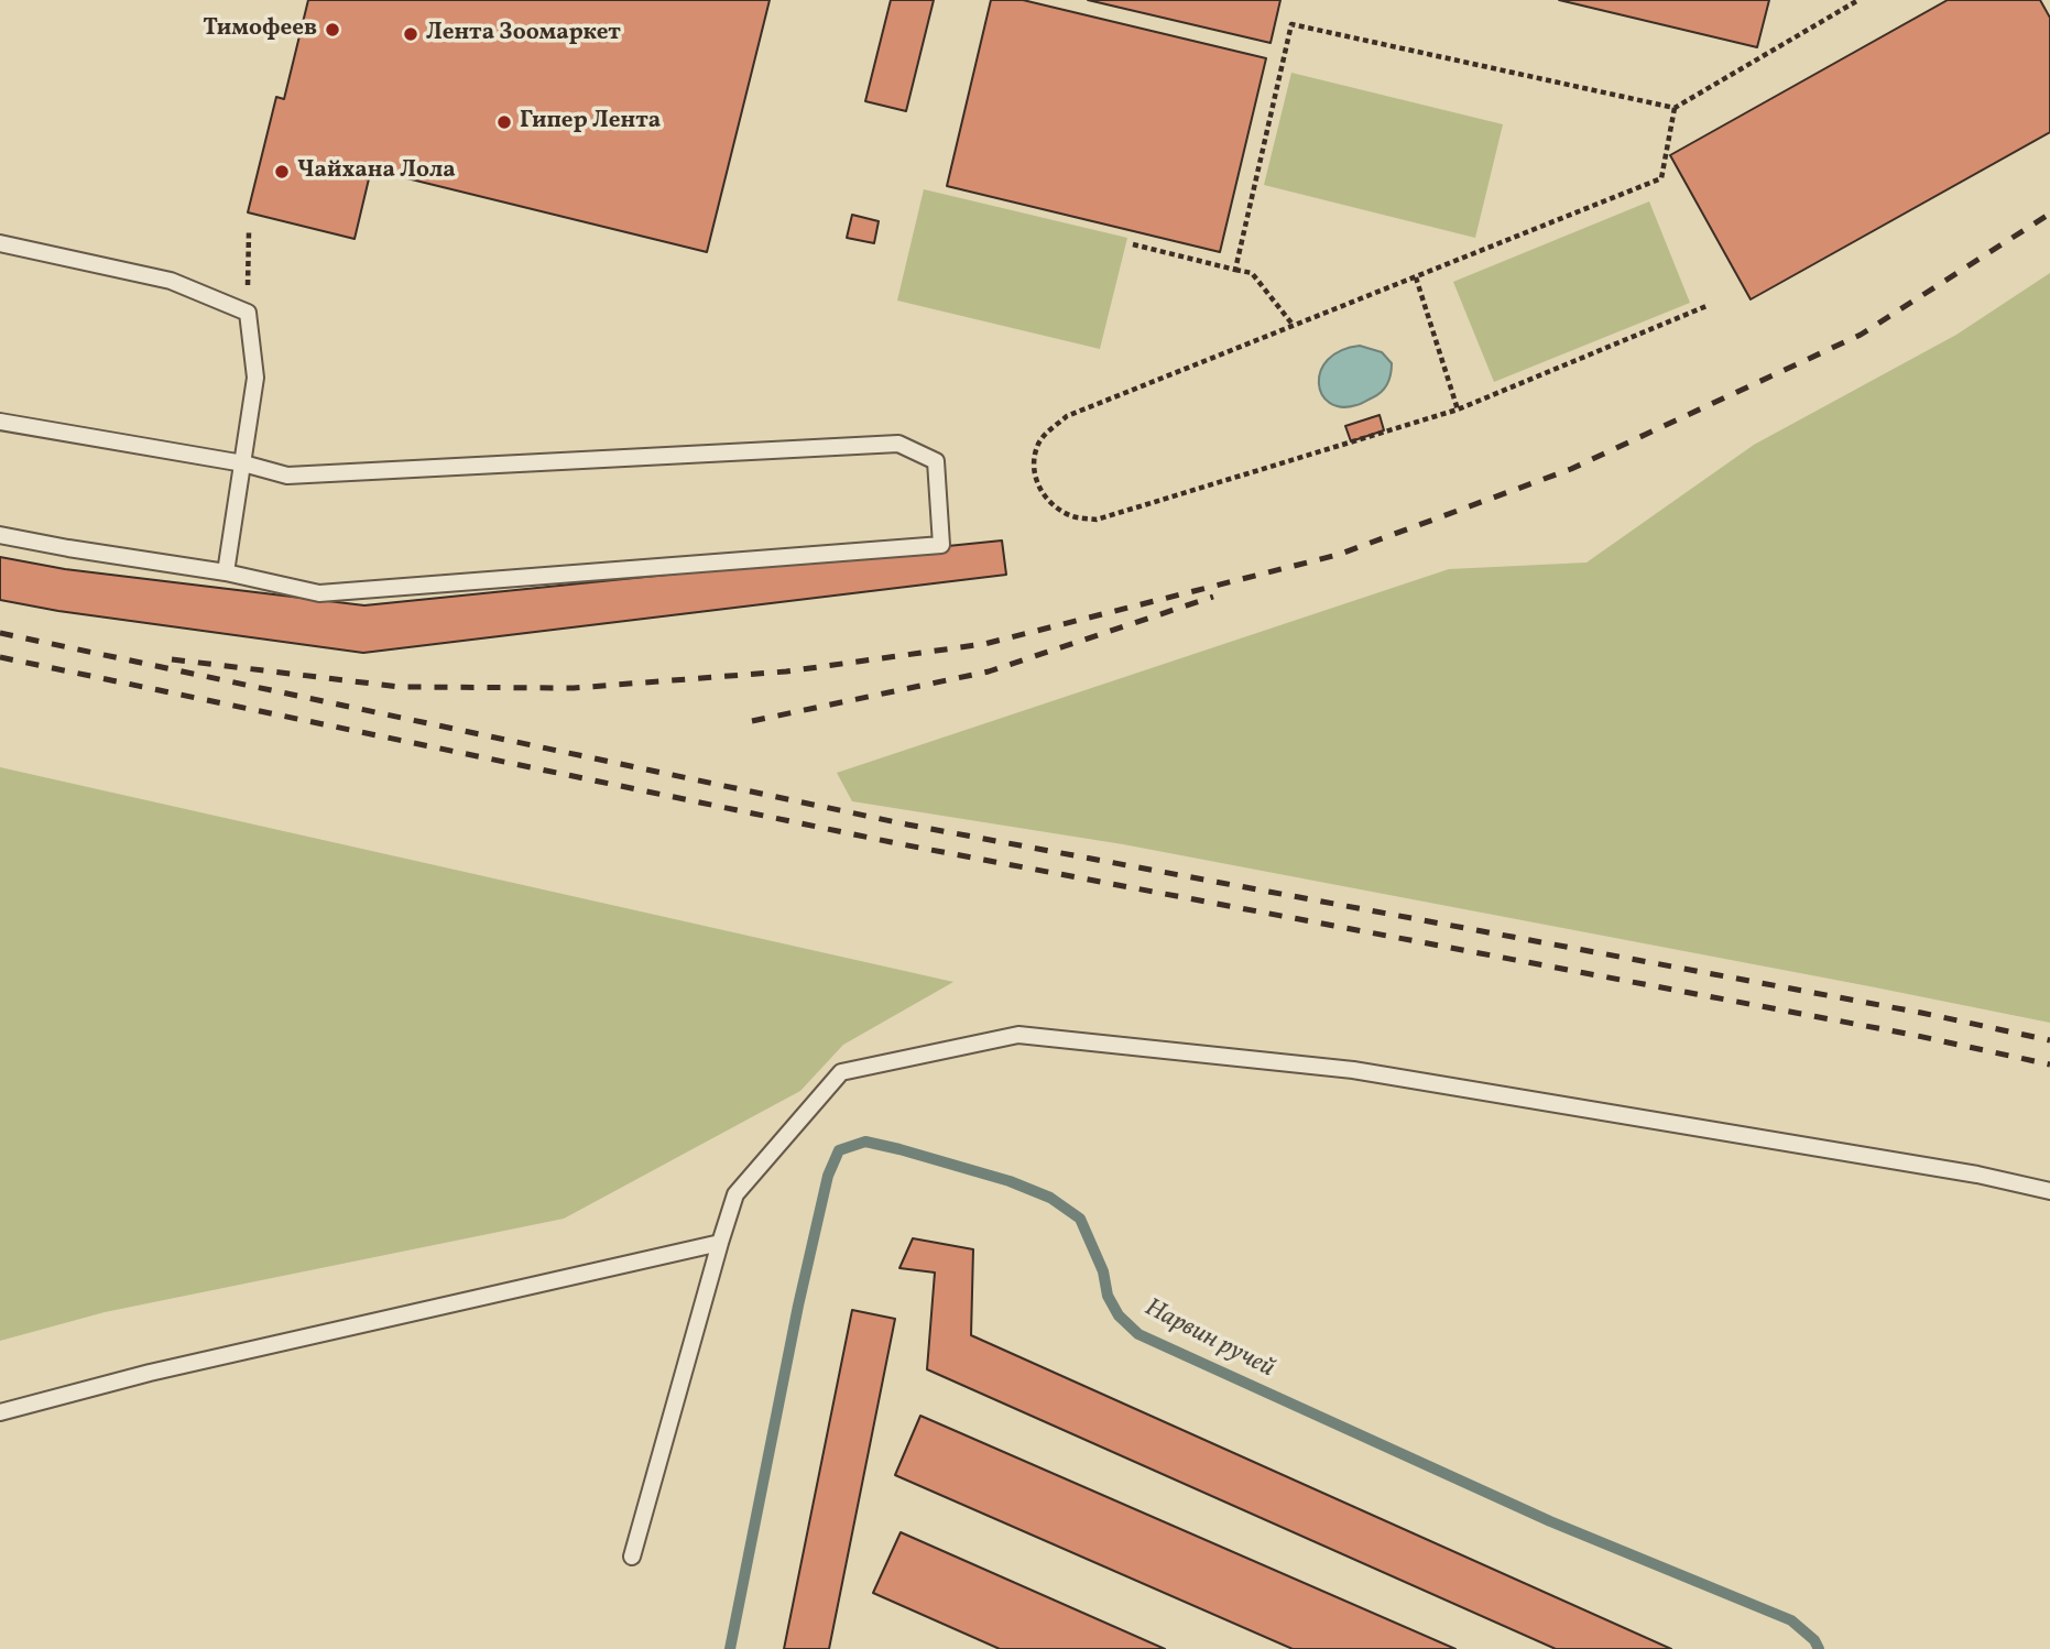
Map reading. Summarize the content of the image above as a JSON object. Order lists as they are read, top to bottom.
{
  "water": ["Нарвин ручей"],
  "places": [
    "Тимофеев",
    "Лента Зоомаркет",
    "Гипер Лента",
    "Чайхана Лола"
  ]
}
